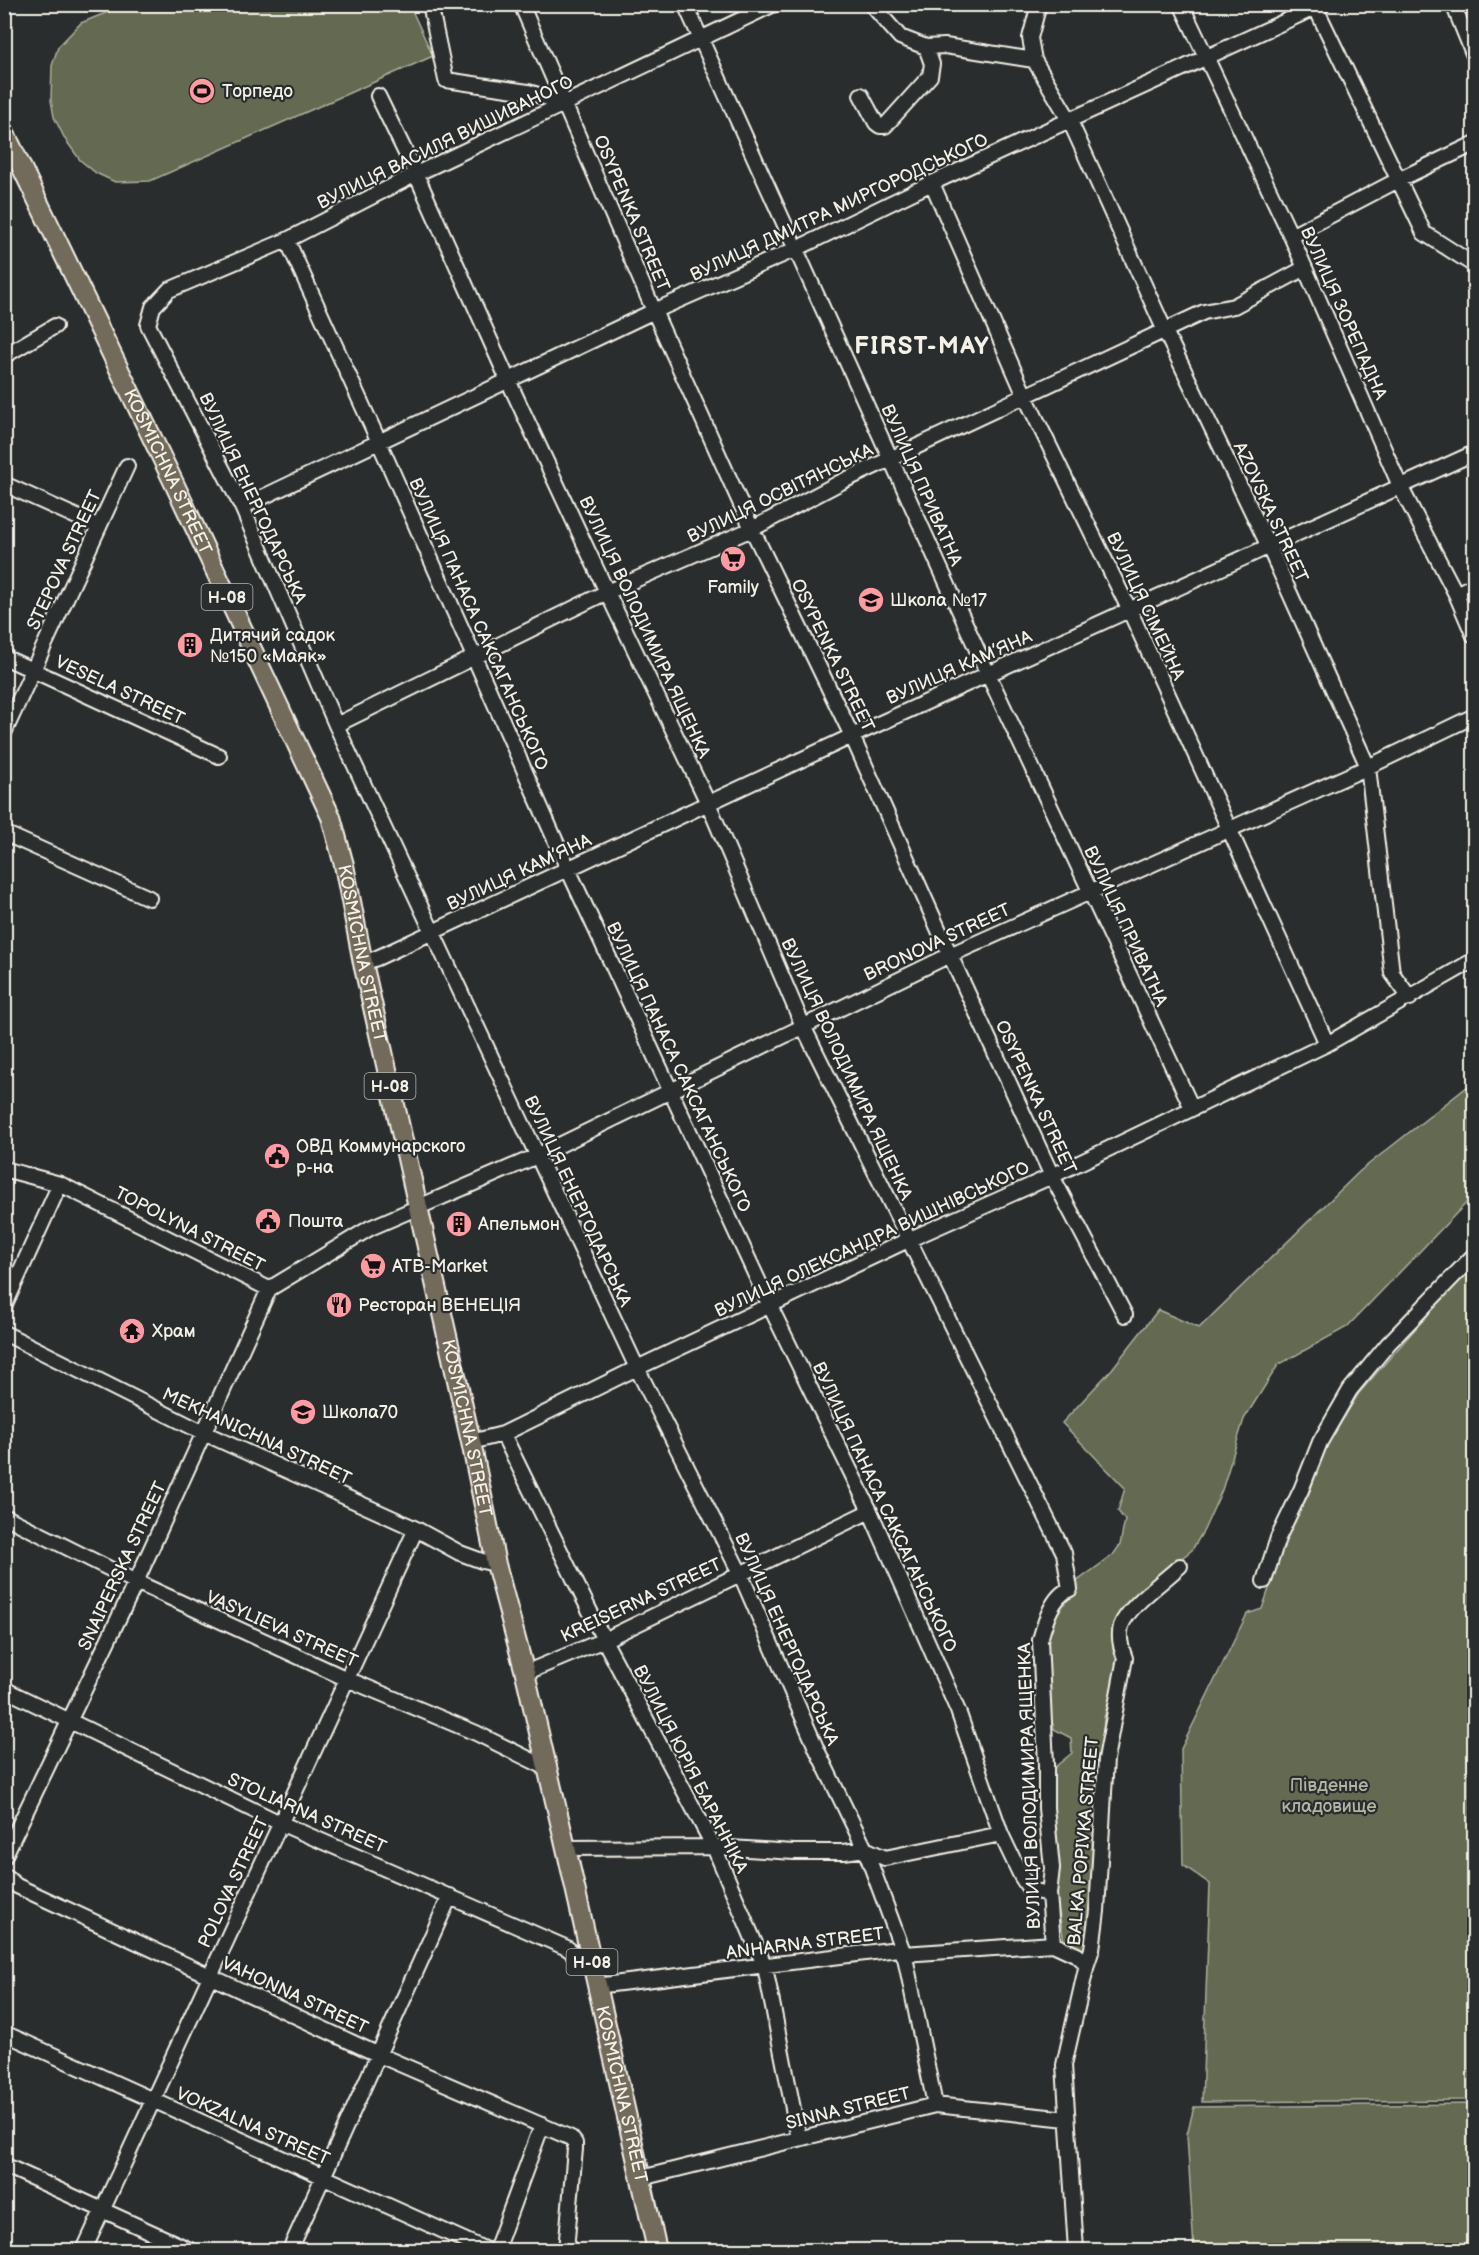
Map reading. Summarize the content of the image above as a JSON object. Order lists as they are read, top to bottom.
{
  "streets": {
    "main road": ["KOSMICHNA STREET", "Н-08"],
    "street": [
      "ВУЛИЦЯ ВАСИЛЯ ВИШИВАНОГО",
      "ВУЛИЦЯ ДМИТРА МИРГОРОДСЬКОГО",
      "OSYPENKA STREET",
      "ВУЛИЦЯ ЗОРЕПАДНА",
      "ВУЛИЦЯ ПРИВАТНА",
      "ВУЛИЦЯ ОСВІТЯНСЬКА",
      "ВУЛИЦЯ ЕНЕРГОДАРСЬКА",
      "AZOVSKA STREET",
      "STEPOVA STREET",
      "ВУЛИЦЯ СІМЕЙНА",
      "ВУЛИЦЯ ПАНАСА САКСАГАНСЬКОГО",
      "ВУЛИЦЯ ВОЛОДИМИРА ЯЩЕНКА",
      "ВУЛИЦЯ КАМ’ЯНА",
      "VESELA STREET",
      "BRONOVA STREET",
      "TOPOLYNA STREET",
      "ВУЛИЦЯ ОЛЕКСАНДРА ВИШНІВСЬКОГО",
      "MEKHANICHNA STREET",
      "SNAIPERSKA STREET",
      "KREISERNA STREET",
      "VASYLIEVA STREET",
      "ВУЛИЦЯ ЮРІЯ БАРАННІКА",
      "STOLIARNA STREET",
      "BALKA POPIVKA STREET",
      "POLOVA STREET",
      "ANHARNA STREET",
      "VAHONNA STREET",
      "SINNA STREET",
      "VOKZALNA STREET"
    ]
  },
  "crossings": [
    ["ВУЛИЦЯ ВАСИЛЯ ВИШИВАНОГО", "OSYPENKA STREET"],
    ["ВУЛИЦЯ ВАСИЛЯ ВИШИВАНОГО", "ВУЛИЦЯ ПРИВАТНА"],
    ["ВУЛИЦЯ ВАСИЛЯ ВИШИВАНОГО", "ВУЛИЦЯ ЕНЕРГОДАРСЬКА"],
    ["ВУЛИЦЯ ВАСИЛЯ ВИШИВАНОГО", "ВУЛИЦЯ ПАНАСА САКСАГАНСЬКОГО"],
    ["ВУЛИЦЯ ВАСИЛЯ ВИШИВАНОГО", "ВУЛИЦЯ ВОЛОДИМИРА ЯЩЕНКА"],
    ["ВУЛИЦЯ ДМИТРА МИРГОРОДСЬКОГО", "OSYPENKA STREET"],
    ["ВУЛИЦЯ ДМИТРА МИРГОРОДСЬКОГО", "ВУЛИЦЯ ЗОРЕПАДНА"],
    ["ВУЛИЦЯ ДМИТРА МИРГОРОДСЬКОГО", "ВУЛИЦЯ ПРИВАТНА"],
    ["ВУЛИЦЯ ДМИТРА МИРГОРОДСЬКОГО", "ВУЛИЦЯ ЕНЕРГОДАРСЬКА"],
    ["ВУЛИЦЯ ДМИТРА МИРГОРОДСЬКОГО", "AZOVSKA STREET"],
    ["ВУЛИЦЯ ДМИТРА МИРГОРОДСЬКОГО", "ВУЛИЦЯ СІМЕЙНА"],
    ["ВУЛИЦЯ ДМИТРА МИРГОРОДСЬКОГО", "ВУЛИЦЯ ПАНАСА САКСАГАНСЬКОГО"],
    ["ВУЛИЦЯ ДМИТРА МИРГОРОДСЬКОГО", "ВУЛИЦЯ ВОЛОДИМИРА ЯЩЕНКА"],
    ["OSYPENKA STREET", "ВУЛИЦЯ ОСВІТЯНСЬКА"],
    ["OSYPENKA STREET", "ВУЛИЦЯ КАМ’ЯНА"],
    ["OSYPENKA STREET", "BRONOVA STREET"],
    ["OSYPENKA STREET", "ВУЛИЦЯ ОЛЕКСАНДРА ВИШНІВСЬКОГО"],
    ["ВУЛИЦЯ ЗОРЕПАДНА", "ВУЛИЦЯ ОСВІТЯНСЬКА"],
    ["ВУЛИЦЯ ЗОРЕПАДНА", "ВУЛИЦЯ КАМ’ЯНА"],
    ["KOSMICHNA STREET", "ВУЛИЦЯ КАМ’ЯНА"],
    ["KOSMICHNA STREET", "BRONOVA STREET"],
    ["KOSMICHNA STREET", "TOPOLYNA STREET"],
    ["KOSMICHNA STREET", "ВУЛИЦЯ ОЛЕКСАНДРА ВИШНІВСЬКОГО"],
    ["KOSMICHNA STREET", "MEKHANICHNA STREET"],
    ["KOSMICHNA STREET", "KREISERNA STREET"],
    ["KOSMICHNA STREET", "VASYLIEVA STREET"],
    ["KOSMICHNA STREET", "STOLIARNA STREET"],
    ["KOSMICHNA STREET", "ANHARNA STREET"],
    ["KOSMICHNA STREET", "SINNA STREET"],
    ["ВУЛИЦЯ ПРИВАТНА", "ВУЛИЦЯ ОСВІТЯНСЬКА"],
    ["ВУЛИЦЯ ПРИВАТНА", "ВУЛИЦЯ КАМ’ЯНА"],
    ["ВУЛИЦЯ ПРИВАТНА", "BRONOVA STREET"],
    ["ВУЛИЦЯ ПРИВАТНА", "ВУЛИЦЯ ОЛЕКСАНДРА ВИШНІВСЬКОГО"],
    ["ВУЛИЦЯ ОСВІТЯНСЬКА", "ВУЛИЦЯ ЕНЕРГОДАРСЬКА"],
    ["ВУЛИЦЯ ОСВІТЯНСЬКА", "AZOVSKA STREET"],
    ["ВУЛИЦЯ ОСВІТЯНСЬКА", "ВУЛИЦЯ СІМЕЙНА"],
    ["ВУЛИЦЯ ОСВІТЯНСЬКА", "ВУЛИЦЯ ПАНАСА САКСАГАНСЬКОГО"],
    ["ВУЛИЦЯ ОСВІТЯНСЬКА", "ВУЛИЦЯ ВОЛОДИМИРА ЯЩЕНКА"],
    ["ВУЛИЦЯ ЕНЕРГОДАРСЬКА", "ВУЛИЦЯ КАМ’ЯНА"],
    ["ВУЛИЦЯ ЕНЕРГОДАРСЬКА", "BRONOVA STREET"],
    ["ВУЛИЦЯ ЕНЕРГОДАРСЬКА", "ВУЛИЦЯ ОЛЕКСАНДРА ВИШНІВСЬКОГО"],
    ["ВУЛИЦЯ ЕНЕРГОДАРСЬКА", "KREISERNA STREET"],
    ["ВУЛИЦЯ ЕНЕРГОДАРСЬКА", "ANHARNA STREET"],
    ["ВУЛИЦЯ ЕНЕРГОДАРСЬКА", "SINNA STREET"],
    ["AZOVSKA STREET", "ВУЛИЦЯ КАМ’ЯНА"],
    ["AZOVSKA STREET", "BRONOVA STREET"],
    ["AZOVSKA STREET", "ВУЛИЦЯ ОЛЕКСАНДРА ВИШНІВСЬКОГО"],
    ["STEPOVA STREET", "VESELA STREET"],
    ["ВУЛИЦЯ СІМЕЙНА", "ВУЛИЦЯ КАМ’ЯНА"],
    ["ВУЛИЦЯ СІМЕЙНА", "BRONOVA STREET"],
    ["ВУЛИЦЯ СІМЕЙНА", "ВУЛИЦЯ ОЛЕКСАНДРА ВИШНІВСЬКОГО"],
    ["ВУЛИЦЯ ПАНАСА САКСАГАНСЬКОГО", "ВУЛИЦЯ ВОЛОДИМИРА ЯЩЕНКА"],
    ["ВУЛИЦЯ ПАНАСА САКСАГАНСЬКОГО", "ВУЛИЦЯ КАМ’ЯНА"],
    ["ВУЛИЦЯ ПАНАСА САКСАГАНСЬКОГО", "BRONOVA STREET"],
    ["ВУЛИЦЯ ПАНАСА САКСАГАНСЬКОГО", "ВУЛИЦЯ ОЛЕКСАНДРА ВИШНІВСЬКОГО"],
    ["ВУЛИЦЯ ПАНАСА САКСАГАНСЬКОГО", "KREISERNA STREET"],
    ["ВУЛИЦЯ ВОЛОДИМИРА ЯЩЕНКА", "ВУЛИЦЯ КАМ’ЯНА"],
    ["ВУЛИЦЯ ВОЛОДИМИРА ЯЩЕНКА", "BRONOVA STREET"],
    ["ВУЛИЦЯ ВОЛОДИМИРА ЯЩЕНКА", "ВУЛИЦЯ ОЛЕКСАНДРА ВИШНІВСЬКОГО"],
    ["ВУЛИЦЯ ВОЛОДИМИРА ЯЩЕНКА", "BALKA POPIVKA STREET"],
    ["ВУЛИЦЯ ВОЛОДИМИРА ЯЩЕНКА", "ANHARNA STREET"],
    ["BRONOVA STREET", "TOPOLYNA STREET"],
    ["TOPOLYNA STREET", "SNAIPERSKA STREET"],
    ["ВУЛИЦЯ ОЛЕКСАНДРА ВИШНІВСЬКОГО", "ВУЛИЦЯ ЮРІЯ БАРАННІКА"],
    ["MEKHANICHNA STREET", "SNAIPERSKA STREET"],
    ["MEKHANICHNA STREET", "POLOVA STREET"],
    ["SNAIPERSKA STREET", "VASYLIEVA STREET"],
    ["SNAIPERSKA STREET", "STOLIARNA STREET"],
    ["KREISERNA STREET", "ВУЛИЦЯ ЮРІЯ БАРАННІКА"],
    ["VASYLIEVA STREET", "POLOVA STREET"],
    ["ВУЛИЦЯ ЮРІЯ БАРАННІКА", "ANHARNA STREET"],
    ["ВУЛИЦЯ ЮРІЯ БАРАННІКА", "SINNA STREET"],
    ["STOLIARNA STREET", "POLOVA STREET"],
    ["STOLIARNA STREET", "ANHARNA STREET"],
    ["BALKA POPIVKA STREET", "SINNA STREET"],
    ["POLOVA STREET", "VAHONNA STREET"],
    ["POLOVA STREET", "VOKZALNA STREET"]
  ],
  "districts": ["FIRST-MAY"],
  "parks": ["Південне кладовище"],
  "places": {
    "sports": ["Торпедо"],
    "supermarket": ["Family", "ATB-Market"],
    "school or university": ["Школа №17", "Школа70"],
    "building": ["Дитячий садок №150 «Маяк»", "Апельмон"],
    "public building": ["ОВД Коммунарского р-на", "Пошта"],
    "restaurant": ["Ресторан ВЕНЕЦІЯ"],
    "temple": ["Храм"]
  }
}
